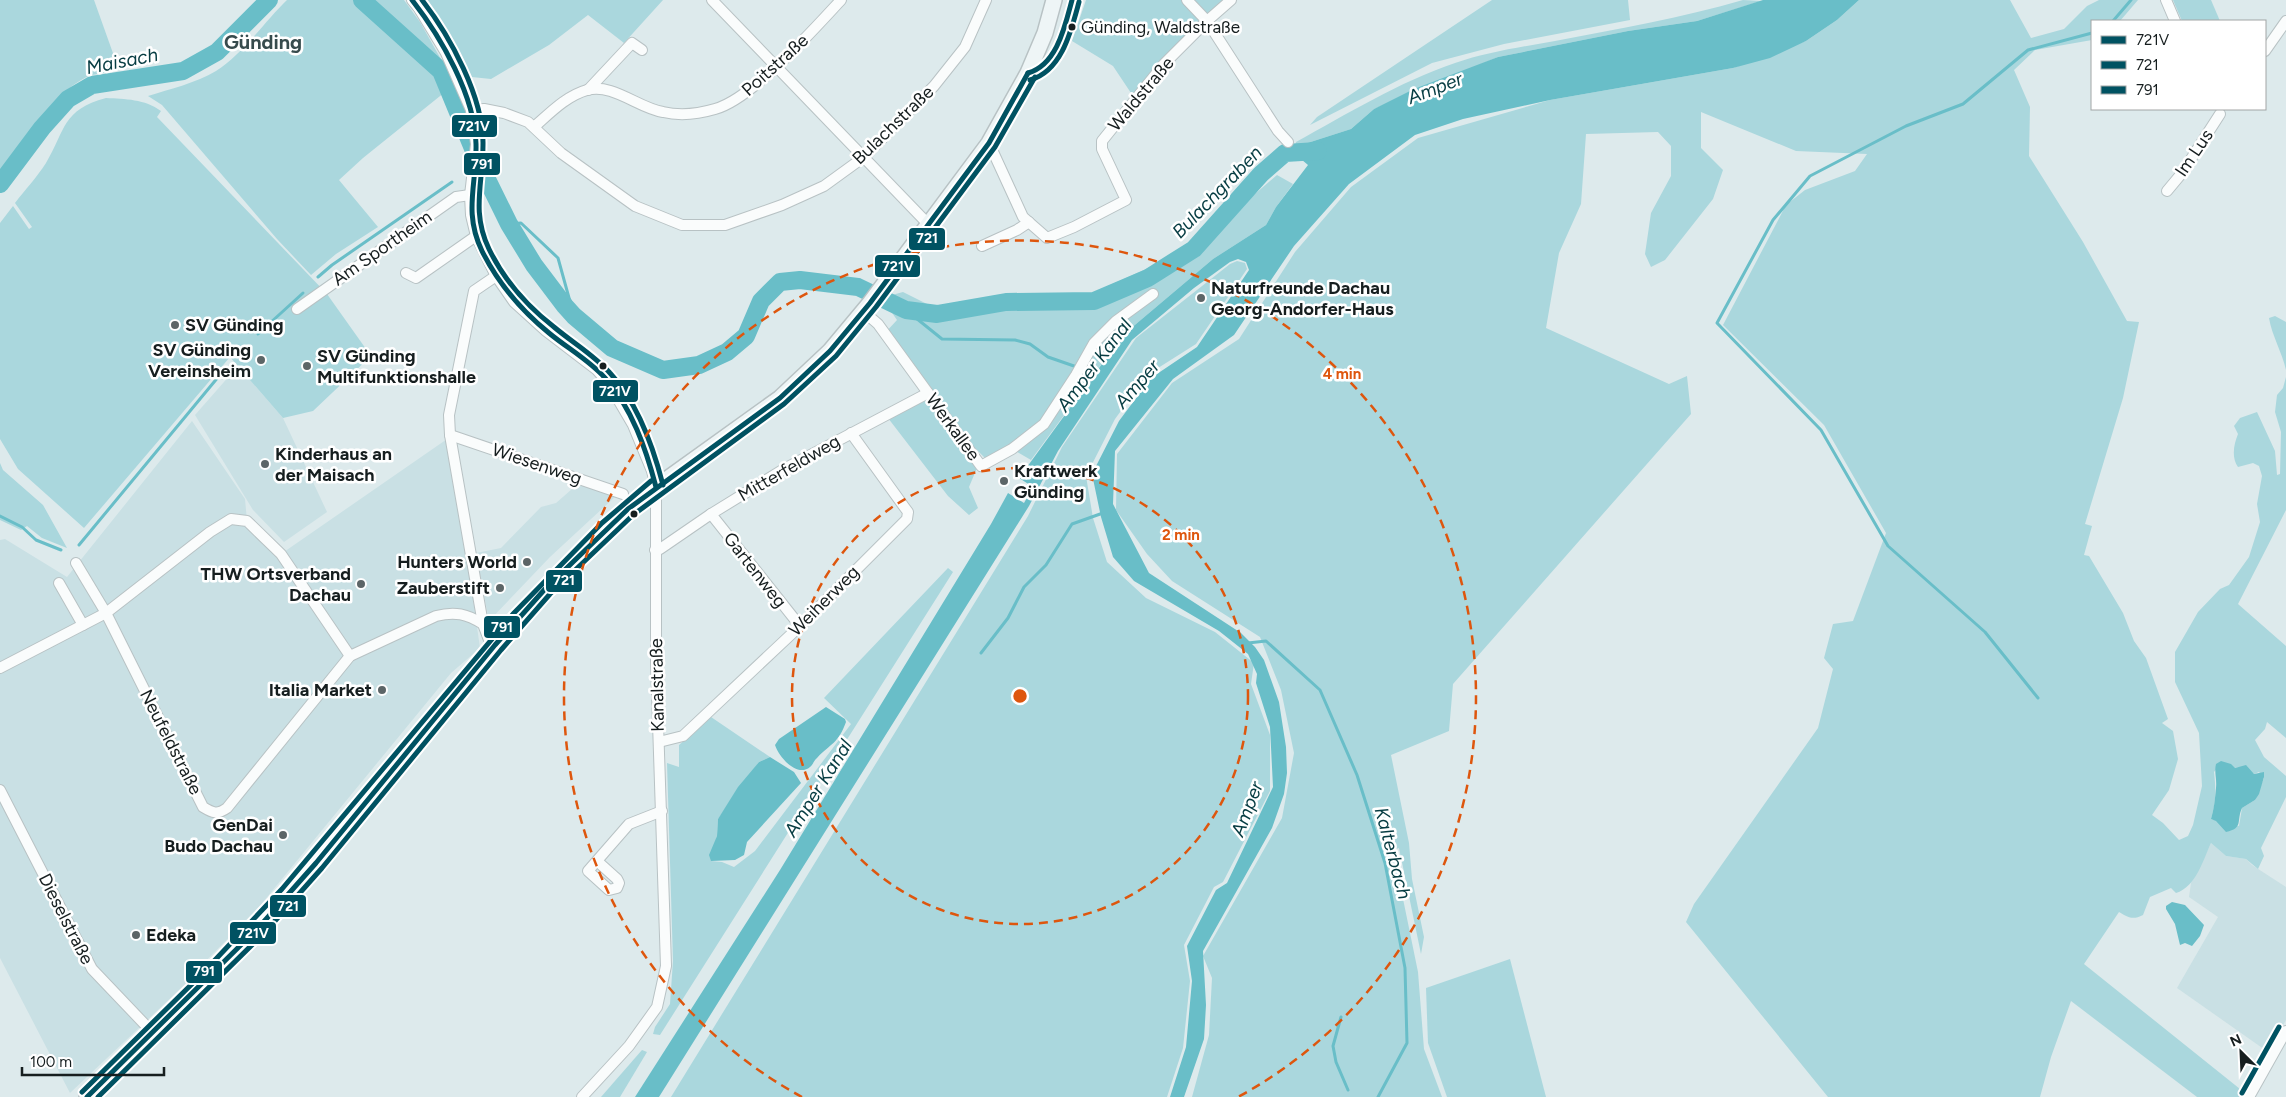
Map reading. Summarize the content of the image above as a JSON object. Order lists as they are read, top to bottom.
{
  "streets": {
    "street": [
      "Poitstraße",
      "Waldstraße",
      "Bulachstraße",
      "Im Lus",
      "Am Sportheim",
      "Werkallee",
      "Wiesenweg",
      "Mitterfeldweg",
      "Gartenweg",
      "Weiherweg",
      "Kanalstraße",
      "Neufeldstraße",
      "Dieselstraße"
    ]
  },
  "crossings": [
    ["Werkallee", "Mitterfeldweg"],
    ["Mitterfeldweg", "Gartenweg"],
    ["Mitterfeldweg", "Weiherweg"],
    ["Mitterfeldweg", "Kanalstraße"],
    ["Gartenweg", "Weiherweg"],
    ["Weiherweg", "Kanalstraße"]
  ],
  "districts": ["Günding"],
  "water": [
    "Maisach",
    "Amper",
    "Bulachgraben",
    "Amper Kanal",
    "Kalterbach"
  ],
  "places": [
    "Günding, Waldstraße",
    "Naturfreunde Dachau Georg-Andorfer-Haus",
    "SV Günding",
    "SV Günding Vereinsheim",
    "SV Günding Multifunktionshalle",
    "Kinderhaus an der Maisach",
    "Kraftwerk Günding",
    "Hunters World",
    "THW Ortsverband Dachau",
    "Zauberstift",
    "Italia Market",
    "GenDai Budo Dachau",
    "Edeka"
  ],
  "lines": ["transit line 721V", "transit line 791", "transit line 721"],
  "legend": ["721V", "721", "791"],
  "scale_bar": "100 m",
  "north": "top left",
  "rings": ["4 min", "2 min"]
}
